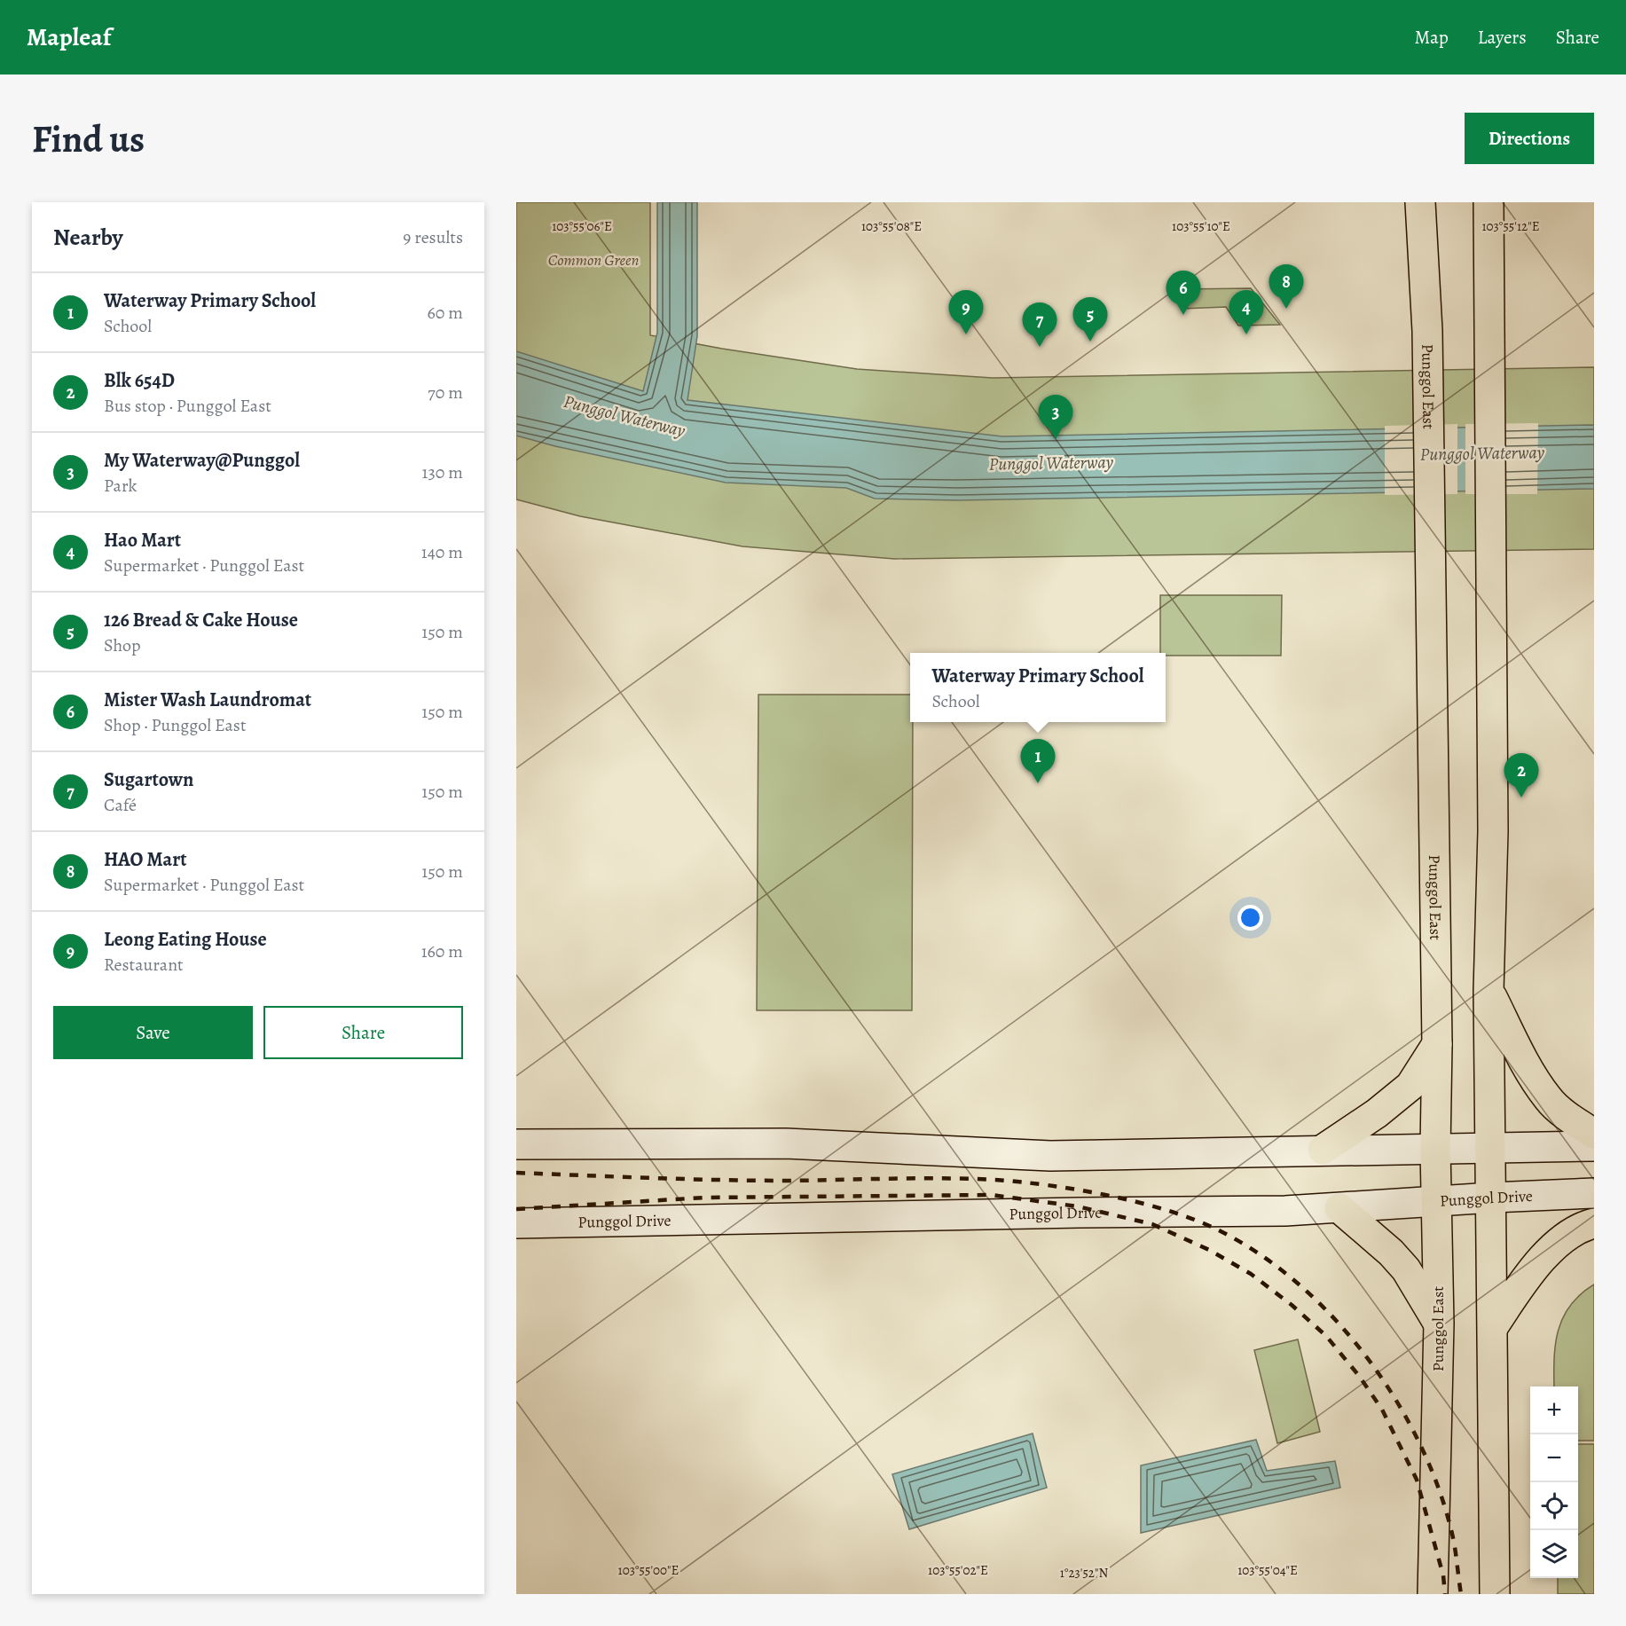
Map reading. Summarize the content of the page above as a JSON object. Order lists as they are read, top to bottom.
{
  "streets": {
    "main road": ["Punggol East"],
    "street": ["Punggol Drive"]
  },
  "crossings": [
    ["Punggol East", "Punggol Drive"]
  ],
  "water": ["Punggol Waterway"],
  "parks": ["Common Green"],
  "page": {
    "header": "Mapleaf",
    "nav": ["Map", "Layers", "Share"],
    "buttons": [
      "Directions",
      ["Save", "Share"]
    ],
    "title": "Find us",
    "heading": ["Nearby", "9 results"],
    "pins": [
      "8",
      "6",
      "4",
      "9",
      "5",
      "7",
      "3",
      "1",
      "2"
    ],
    "list": [
      {
        "mark": "1",
        "name": "Waterway Primary School",
        "note": "School",
        "value": "60 m"
      },
      {
        "mark": "2",
        "name": "Blk 654D",
        "note": "Bus stop · Punggol East",
        "value": "70 m"
      },
      {
        "mark": "3",
        "name": "My Waterway@Punggol",
        "note": "Park",
        "value": "130 m"
      },
      {
        "mark": "4",
        "name": "Hao Mart",
        "note": "Supermarket · Punggol East",
        "value": "140 m"
      },
      {
        "mark": "5",
        "name": "126 Bread & Cake House",
        "note": "Shop",
        "value": "150 m"
      },
      {
        "mark": "6",
        "name": "Mister Wash Laundromat",
        "note": "Shop · Punggol East",
        "value": "150 m"
      },
      {
        "mark": "7",
        "name": "Sugartown",
        "note": "Café",
        "value": "150 m"
      },
      {
        "mark": "8",
        "name": "HAO Mart",
        "note": "Supermarket · Punggol East",
        "value": "150 m"
      },
      {
        "mark": "9",
        "name": "Leong Eating House",
        "note": "Restaurant",
        "value": "160 m"
      }
    ],
    "popup": ["Waterway Primary School", "School"],
    "map_buttons": ["+", "−"]
  },
  "coordinates": [
    "103°55'06\"E",
    "103°55'08\"E",
    "103°55'10\"E",
    "103°55'12\"E",
    "103°55'00\"E",
    "103°55'02\"E",
    "103°55'04\"E",
    "1°23'52\"N"
  ]
}
